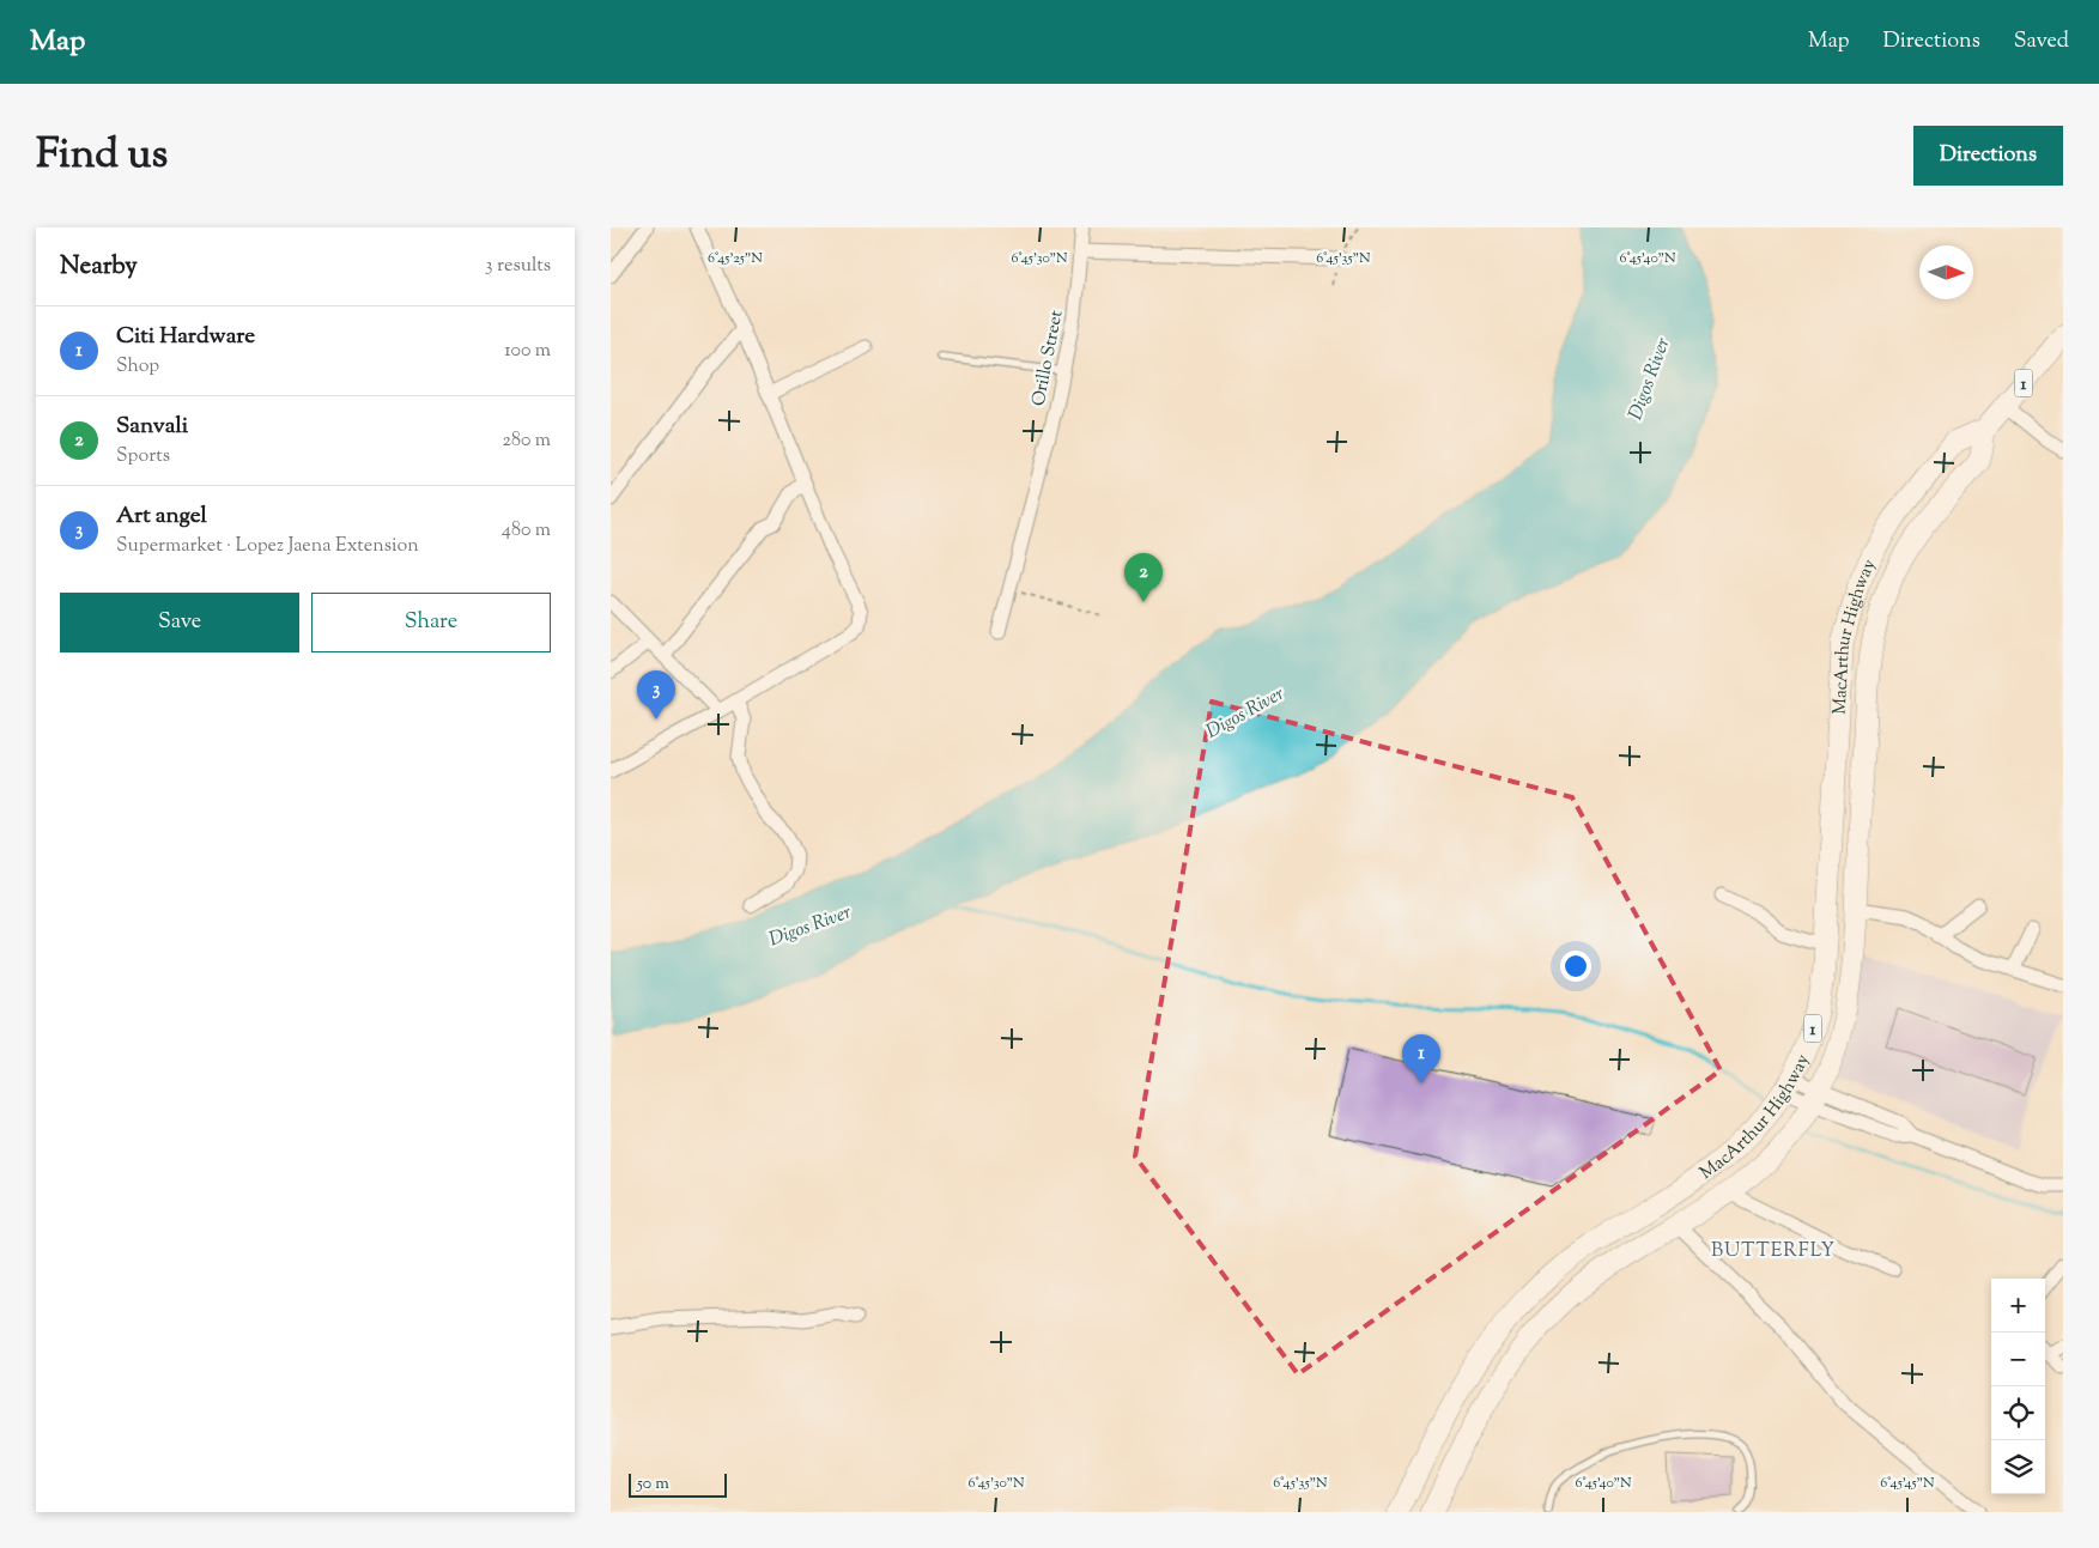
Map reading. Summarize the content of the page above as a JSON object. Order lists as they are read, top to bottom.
{
  "streets": {
    "highway": ["1", "MacArthur Highway"],
    "street": ["Orillo Street"]
  },
  "districts": ["BUTTERFLY"],
  "water": ["Digos River"],
  "scale_bar": "50 m",
  "north": "right",
  "page": {
    "header": "Map",
    "nav": ["Map", "Directions", "Saved"],
    "title": "Find us",
    "buttons": [
      "Directions",
      ["Save", "Share"]
    ],
    "heading": ["Nearby", "3 results"],
    "list": [
      {
        "mark": "1",
        "name": "Citi Hardware",
        "note": "Shop",
        "value": "100 m"
      },
      {
        "mark": "2",
        "name": "Sanvali",
        "note": "Sports",
        "value": "280 m"
      },
      {
        "mark": "3",
        "name": "Art angel",
        "note": "Supermarket · Lopez Jaena Extension",
        "value": "480 m"
      }
    ],
    "pins": ["2", "3", "1"],
    "map_buttons": ["+", "−"],
    "scale": "50 m"
  },
  "coordinates": [
    "6°45'25\"N",
    "6°45'30\"N",
    "6°45'35\"N",
    "6°45'40\"N",
    "6°45'45\"N"
  ]
}
